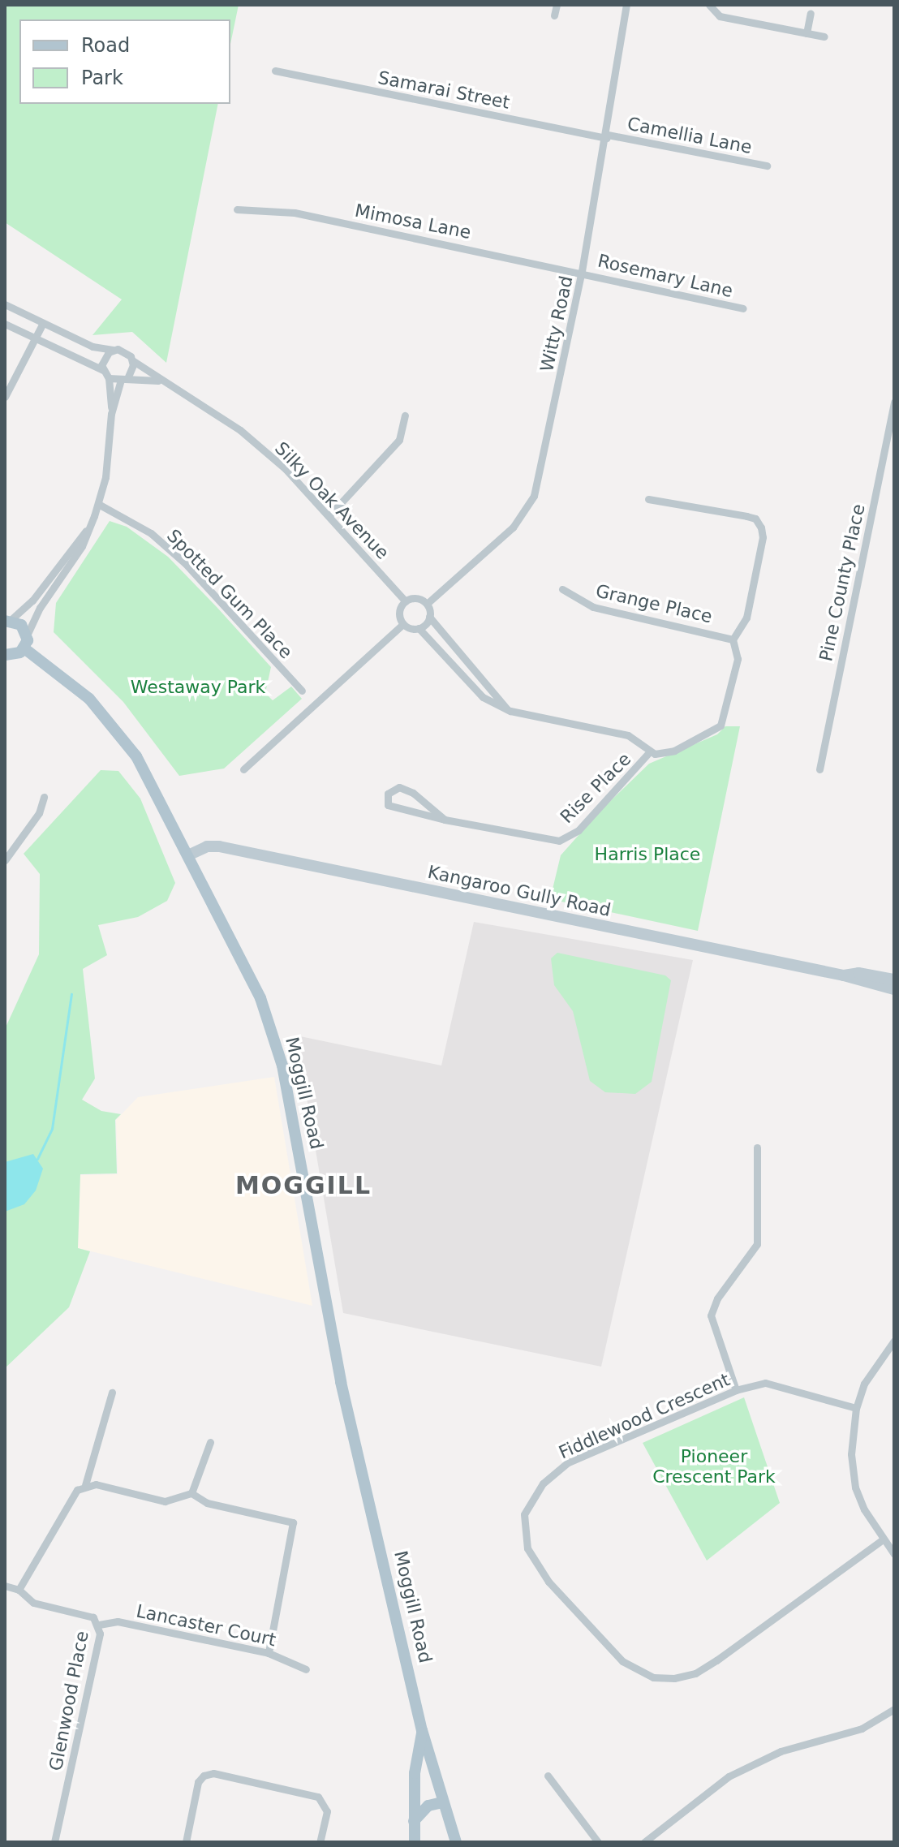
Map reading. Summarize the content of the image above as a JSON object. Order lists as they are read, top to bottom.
{
  "streets": {
    "main road": ["Kangaroo Gully Road", "Moggill Road"],
    "street": [
      "Samarai Street",
      "Camellia Lane",
      "Mimosa Lane",
      "Rosemary Lane",
      "Witty Road",
      "Silky Oak Avenue",
      "Pine County Place",
      "Spotted Gum Place",
      "Grange Place",
      "Rise Place",
      "Fiddlewood Crescent",
      "Lancaster Court",
      "Glenwood Place"
    ]
  },
  "crossings": [
    ["Samarai Street", "Camellia Lane"],
    ["Samarai Street", "Witty Road"],
    ["Camellia Lane", "Witty Road"],
    ["Mimosa Lane", "Rosemary Lane"],
    ["Mimosa Lane", "Witty Road"],
    ["Rosemary Lane", "Witty Road"],
    ["Witty Road", "Silky Oak Avenue"],
    ["Grange Place", "Rise Place"],
    ["Kangaroo Gully Road", "Moggill Road"],
    ["Lancaster Court", "Glenwood Place"]
  ],
  "districts": ["MOGGILL"],
  "parks": ["Westaway Park", "Harris Place", "Pioneer Crescent Park"],
  "legend": ["Road", "Park"]
}
